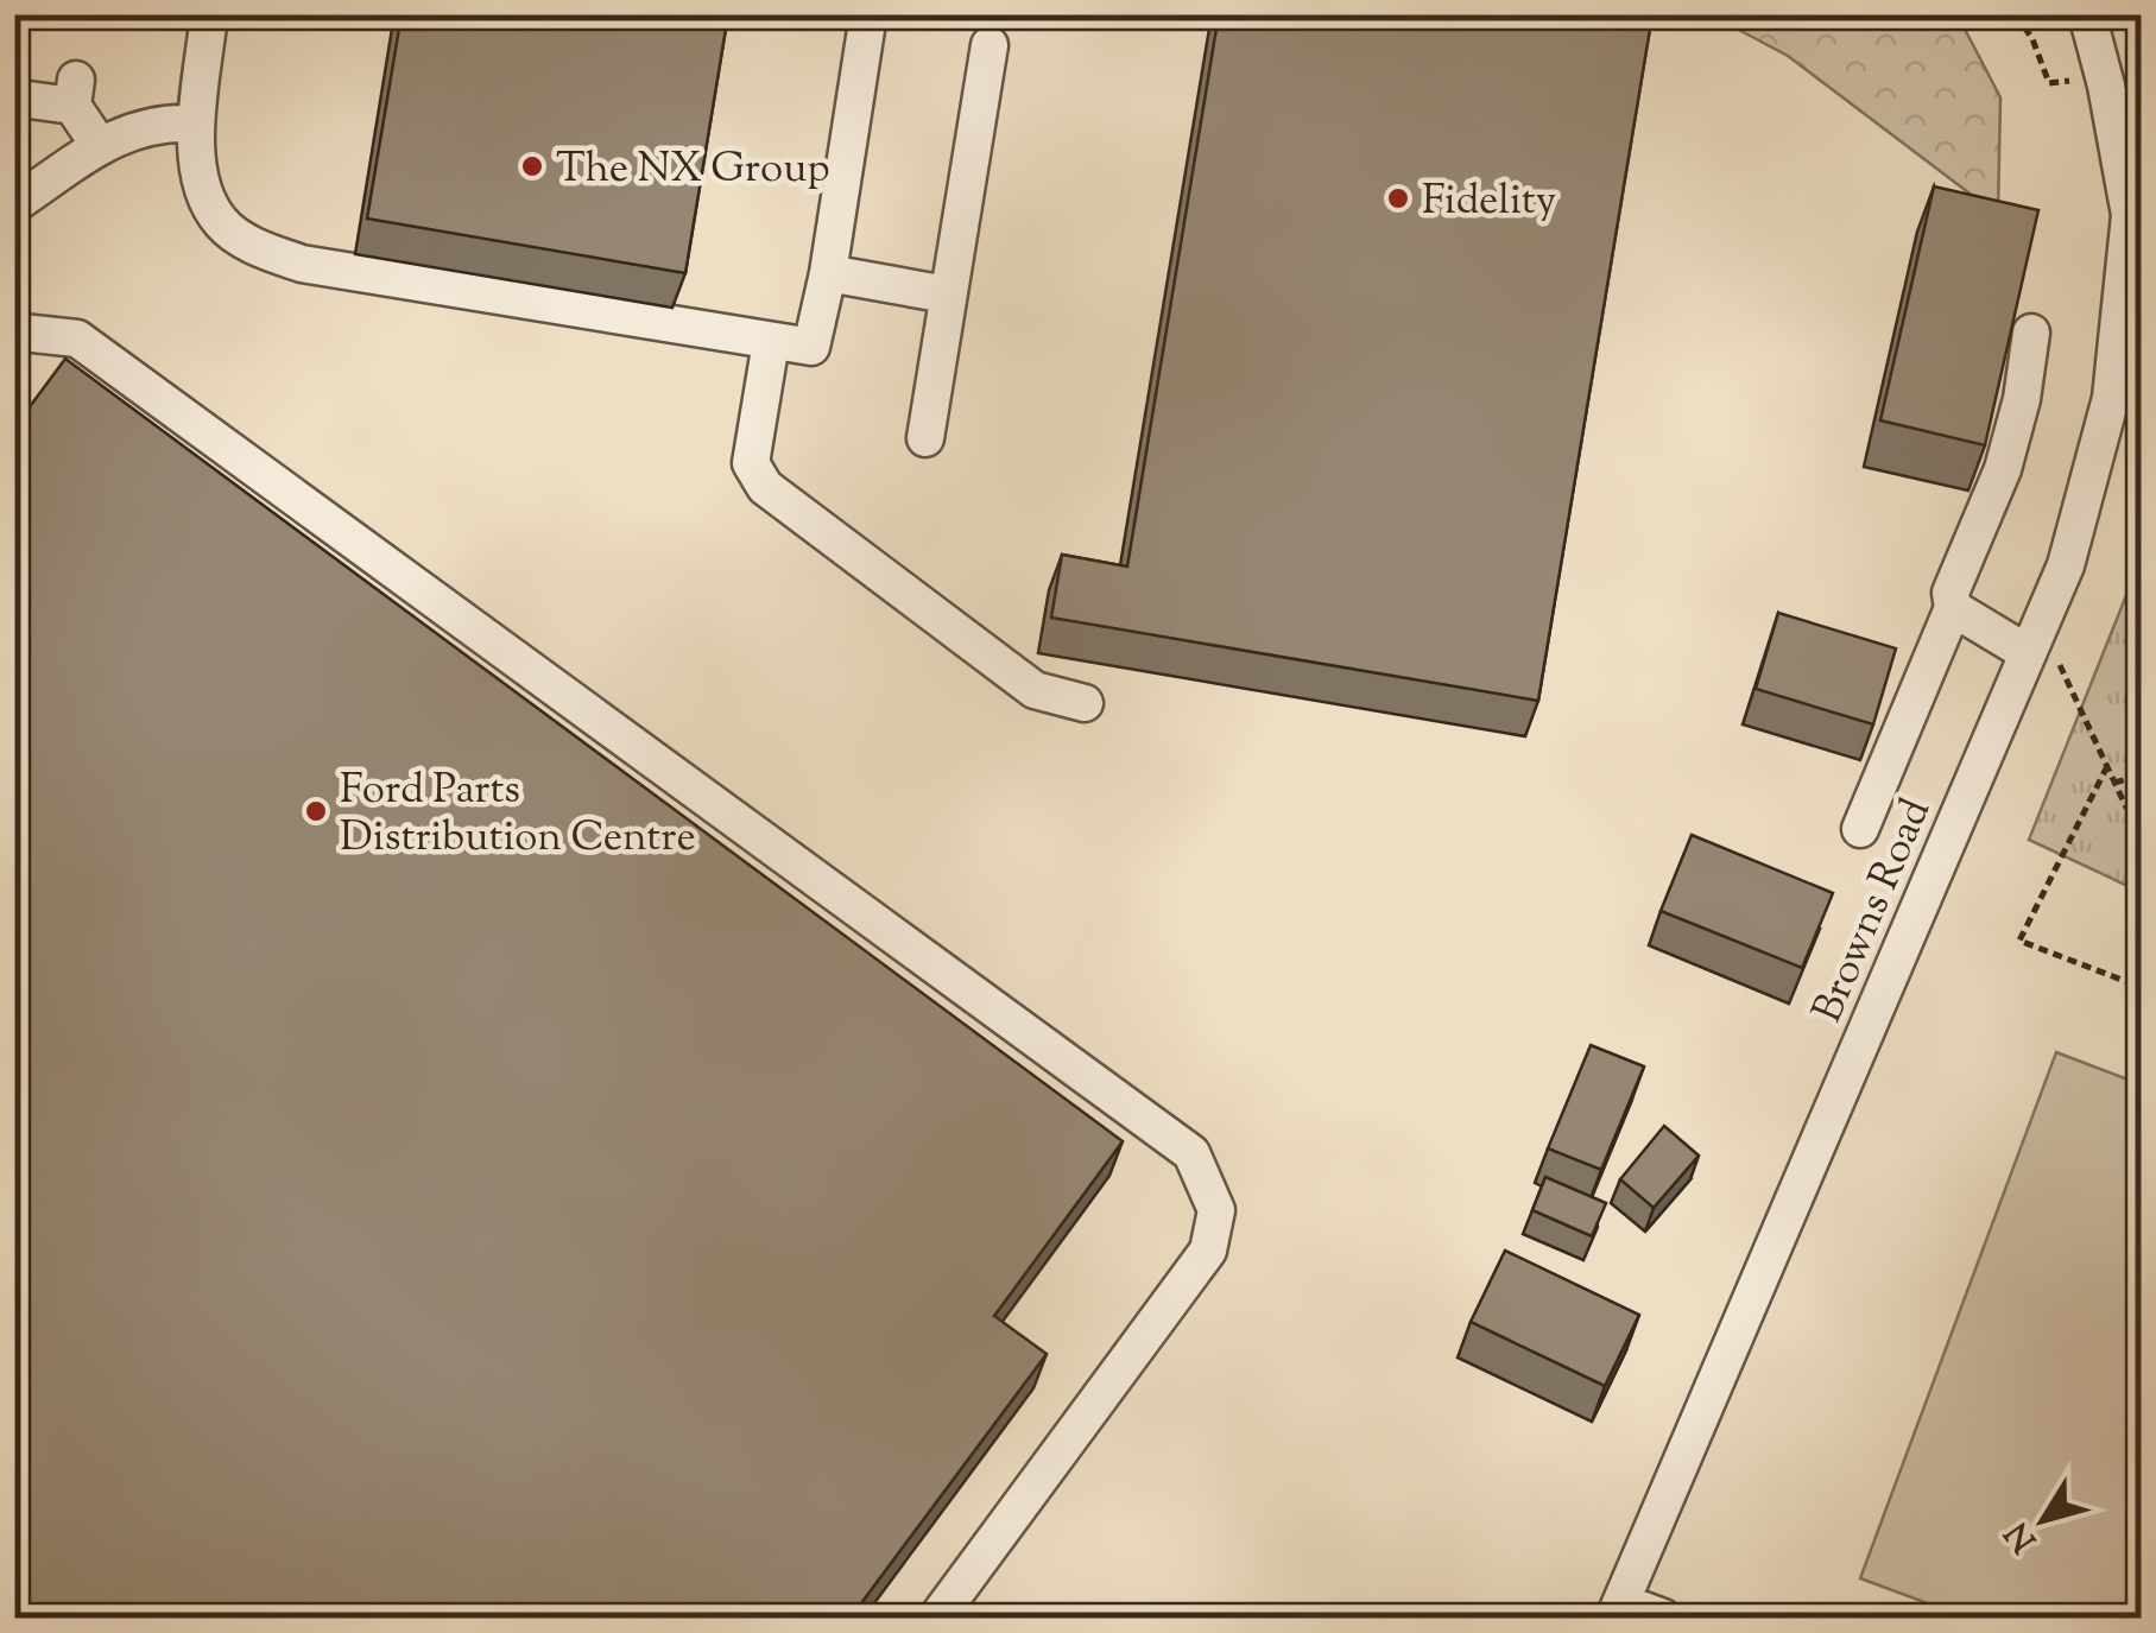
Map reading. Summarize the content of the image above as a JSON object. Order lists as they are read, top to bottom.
{
  "streets": {
    "street": ["Browns Road"]
  },
  "places": ["The NX Group", "Fidelity", "Ford Parts Distribution Centre"],
  "north": "bottom left"
}
